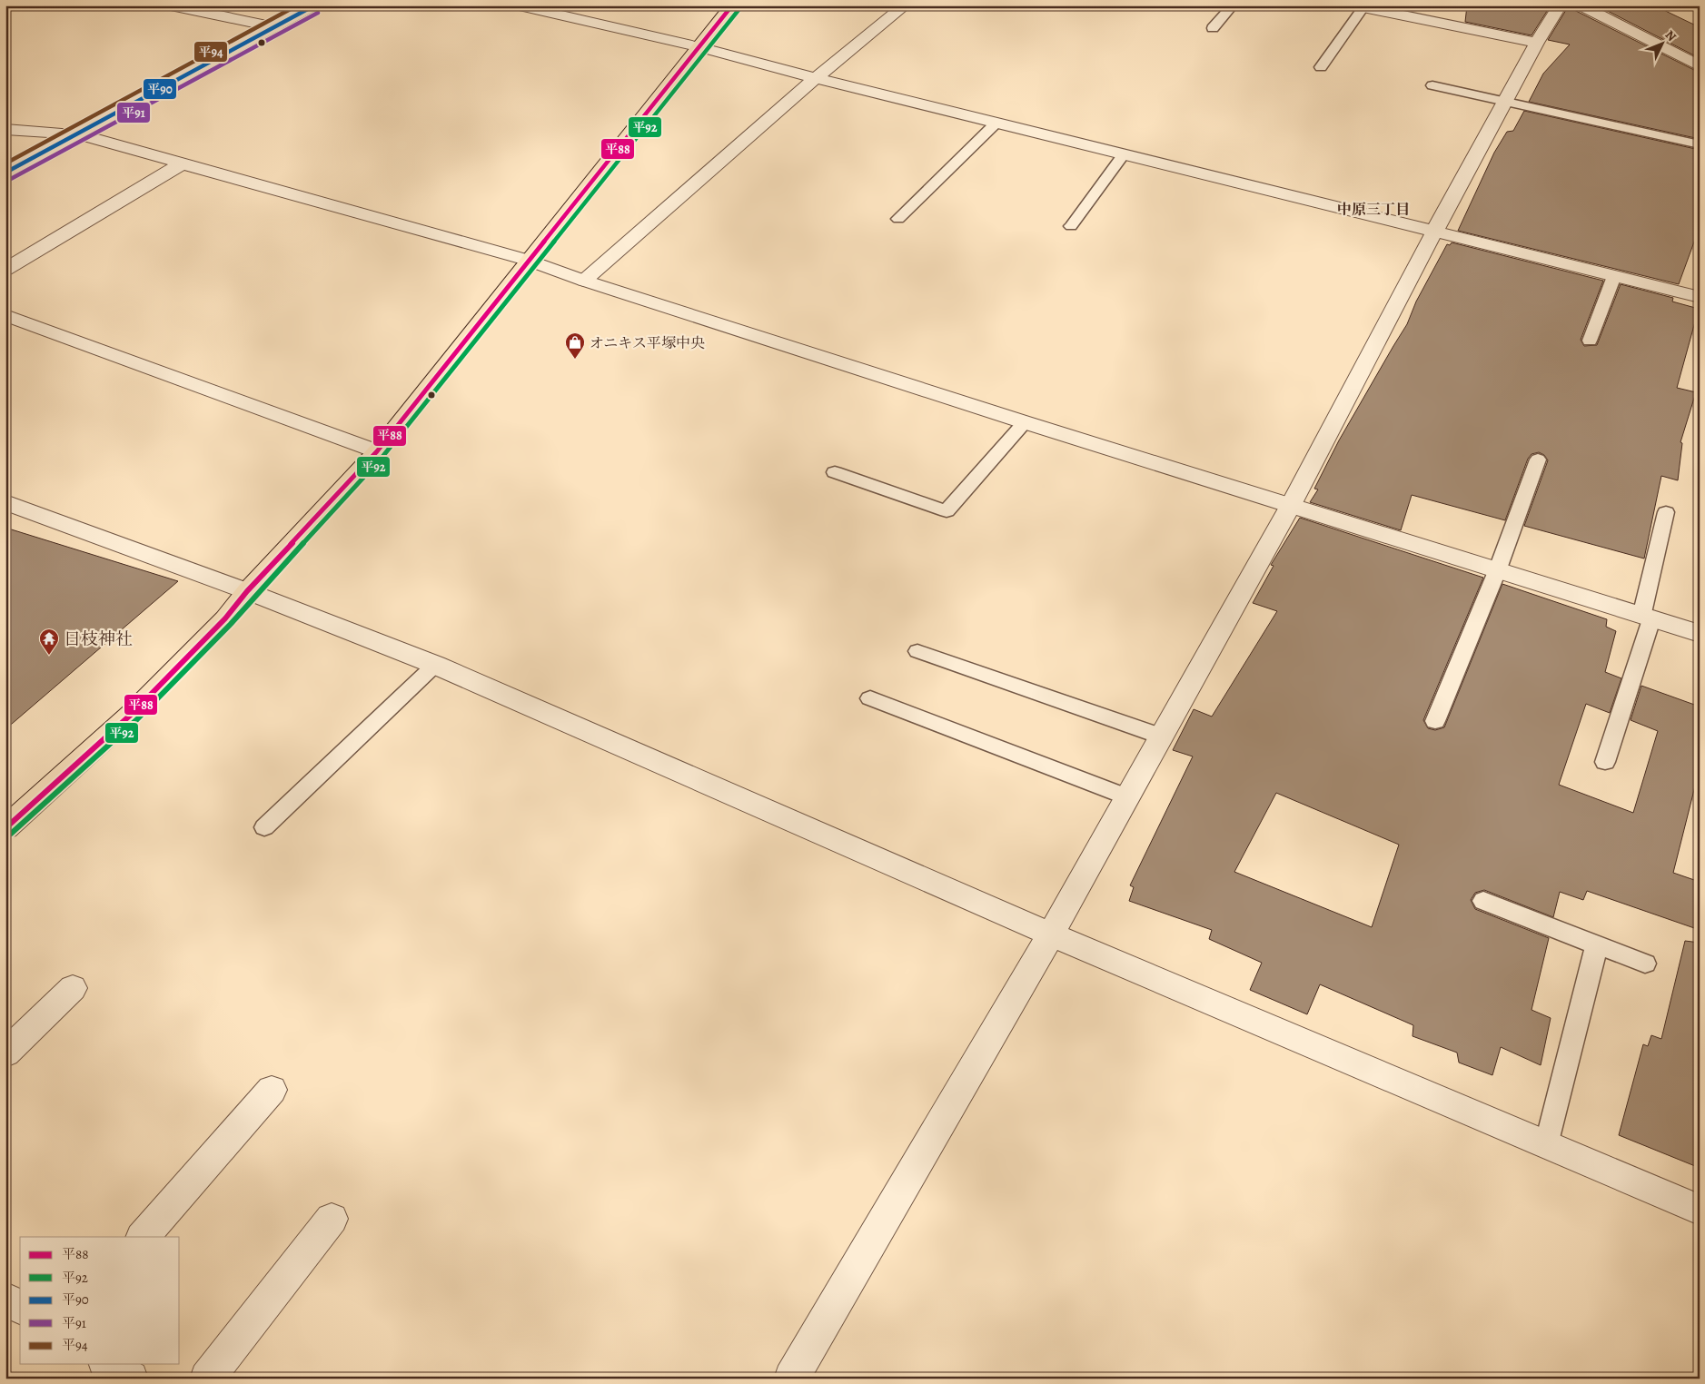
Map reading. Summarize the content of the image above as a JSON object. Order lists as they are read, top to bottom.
{
  "districts": ["中原三丁目"],
  "places": {
    "shop": ["オニキス平塚中央"],
    "temple": ["日枝神社"]
  },
  "lines": [
    "transit line 平88",
    "transit line 平90",
    "transit line 平94",
    "transit line 平92",
    "transit line 平91"
  ],
  "legend": [
    "平88",
    "平92",
    "平90",
    "平91",
    "平94"
  ],
  "north": "top right"
}
